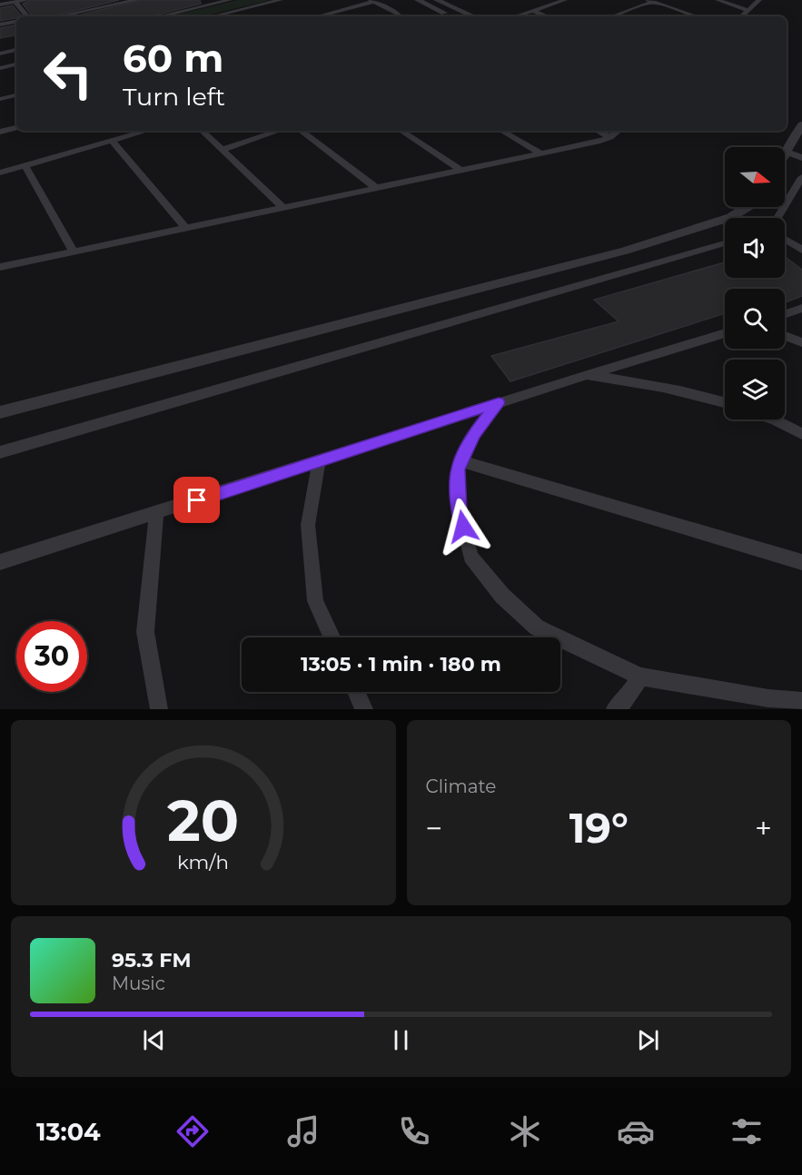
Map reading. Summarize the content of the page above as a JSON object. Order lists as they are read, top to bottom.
{
  "north": "right",
  "page": {
    "turn": ["60 m", "Turn left"],
    "limit": "30",
    "trip": "13:05 · 1 min · 180 m",
    "tile": "Climate",
    "heat": ["−", "19°", "+"],
    "song": ["95.3 FM", "Music"],
    "tabs": "13:04",
    "gauge": ["20", "km/h"]
  }
}
